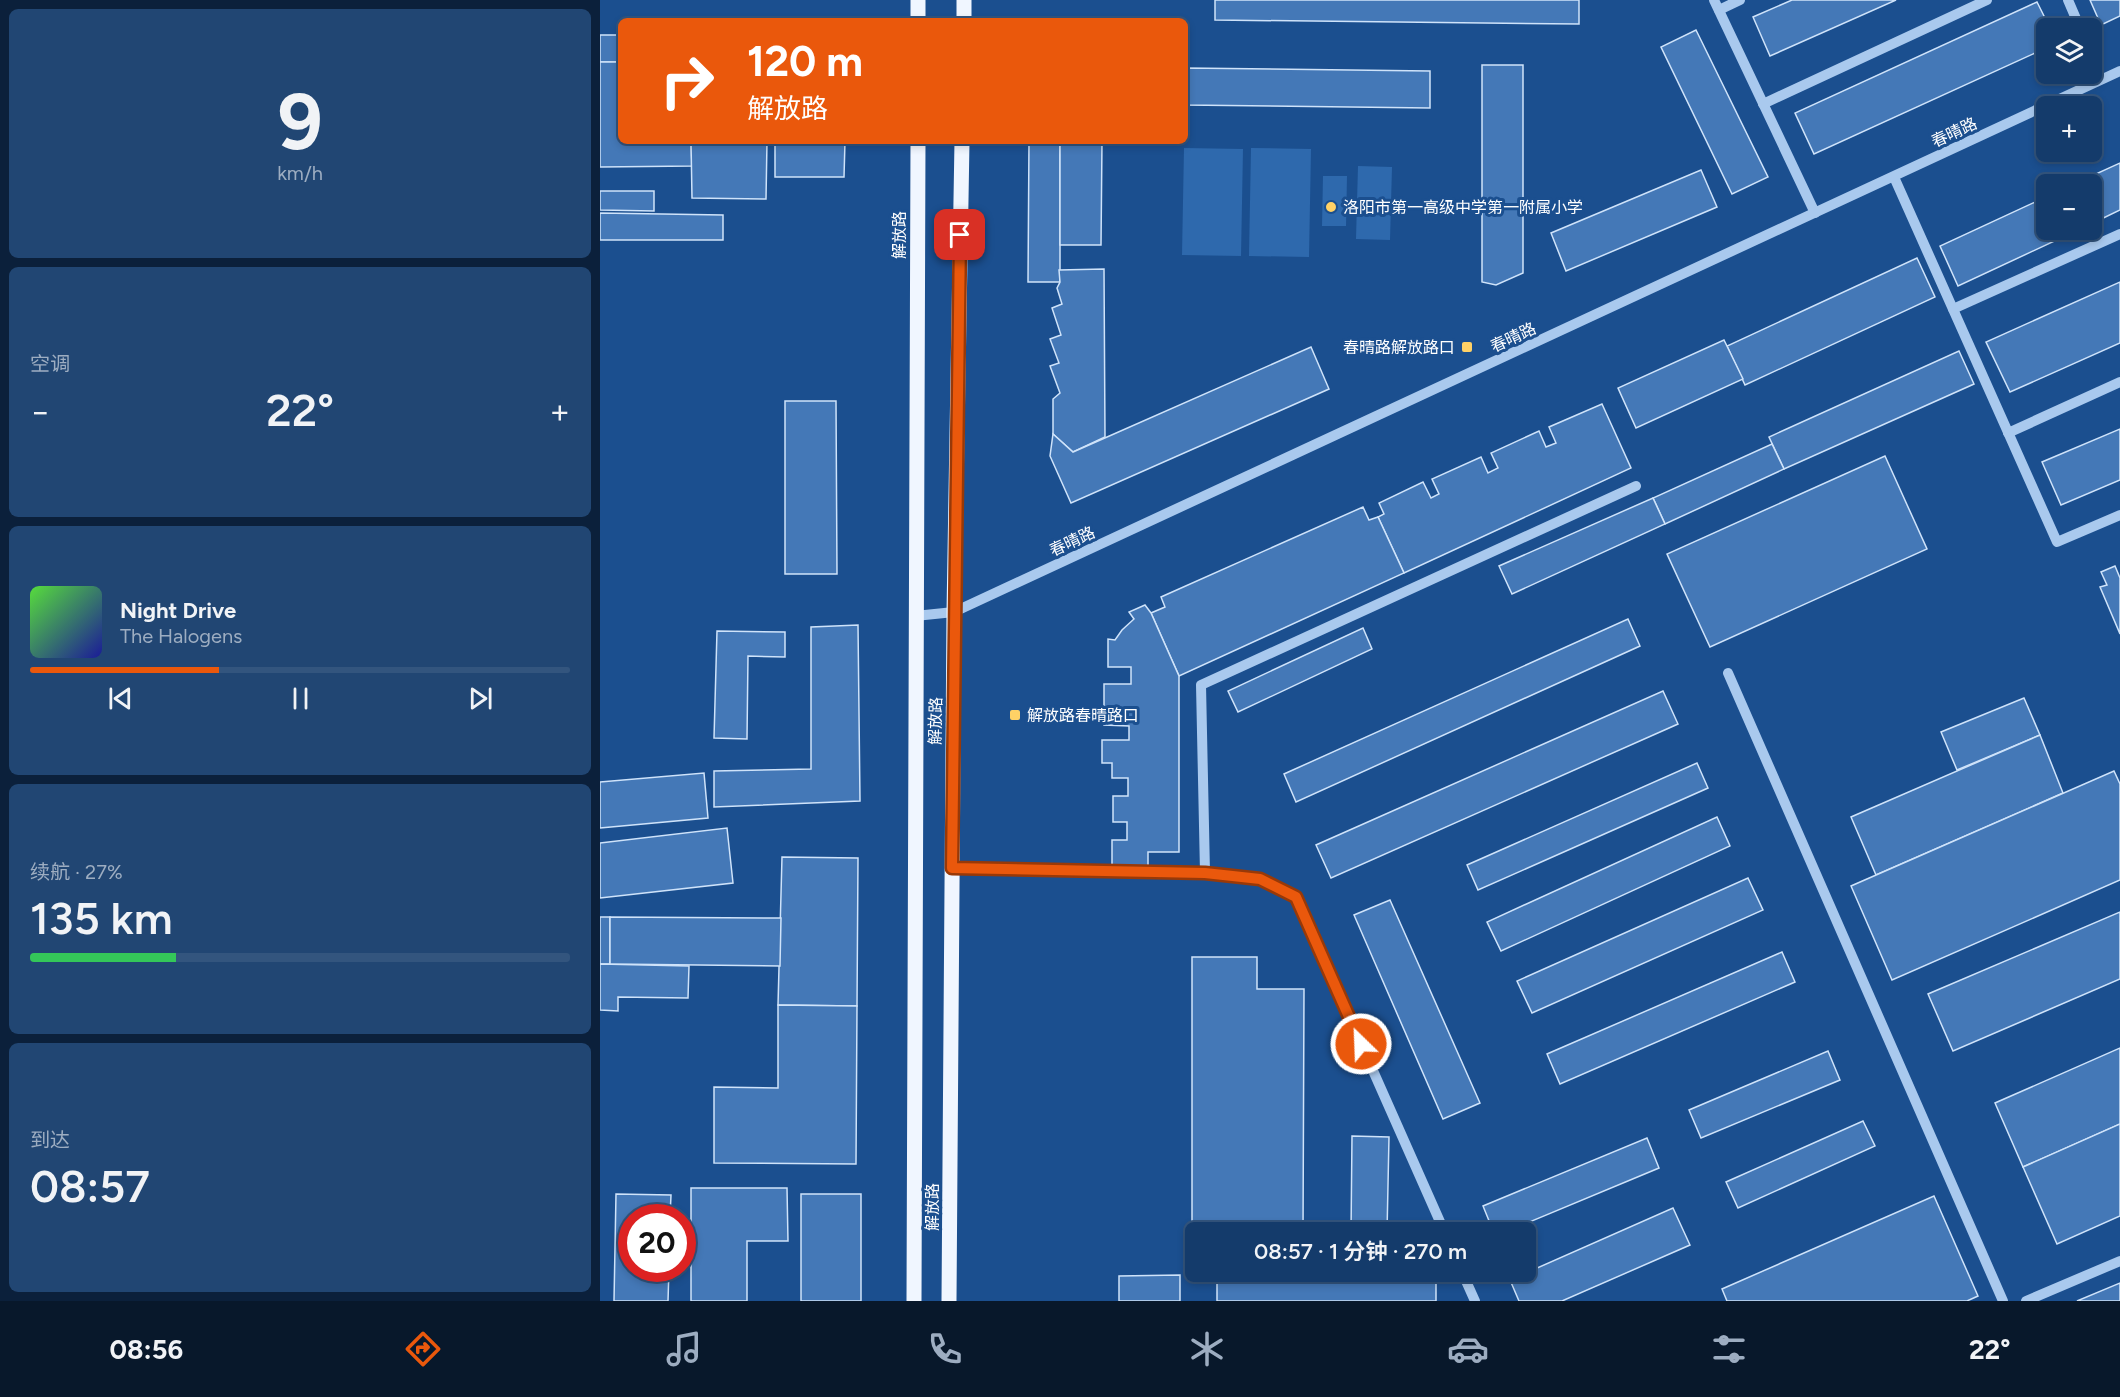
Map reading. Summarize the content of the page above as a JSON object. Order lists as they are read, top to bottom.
{
  "streets": {
    "main road": ["解放路"],
    "street": ["春晴路"]
  },
  "crossings": [
    ["春晴路", "解放路"]
  ],
  "places": {
    "other": ["洛阳市第一高级中学第一附属小学"],
    "transit": ["春晴路解放路口", "解放路春晴路口"]
  },
  "page": {
    "tile": [
      ["9", "km/h"],
      "空调",
      ["续航 · 27%", "135 km"],
      ["到达", "08:57"]
    ],
    "map_buttons": ["+", "−"],
    "turn": ["120 m", "解放路"],
    "heat": ["−", "22°", "+"],
    "song": ["Night Drive", "The Halogens"],
    "limit": "20",
    "trip": "08:57 · 1 分钟 · 270 m",
    "tabs": ["08:56", "22°"]
  }
}
